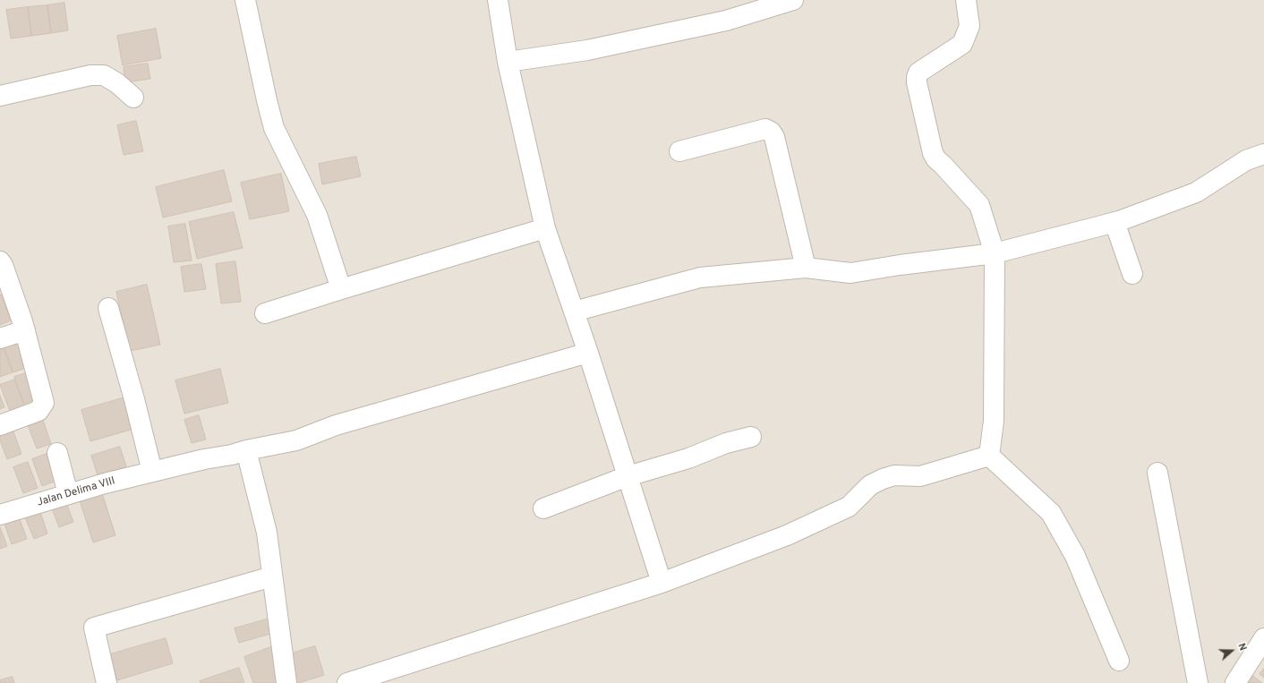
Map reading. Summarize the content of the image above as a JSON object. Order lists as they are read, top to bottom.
{
  "streets": {
    "street": ["Jalan Delima VIII"]
  },
  "north": "right"
}
